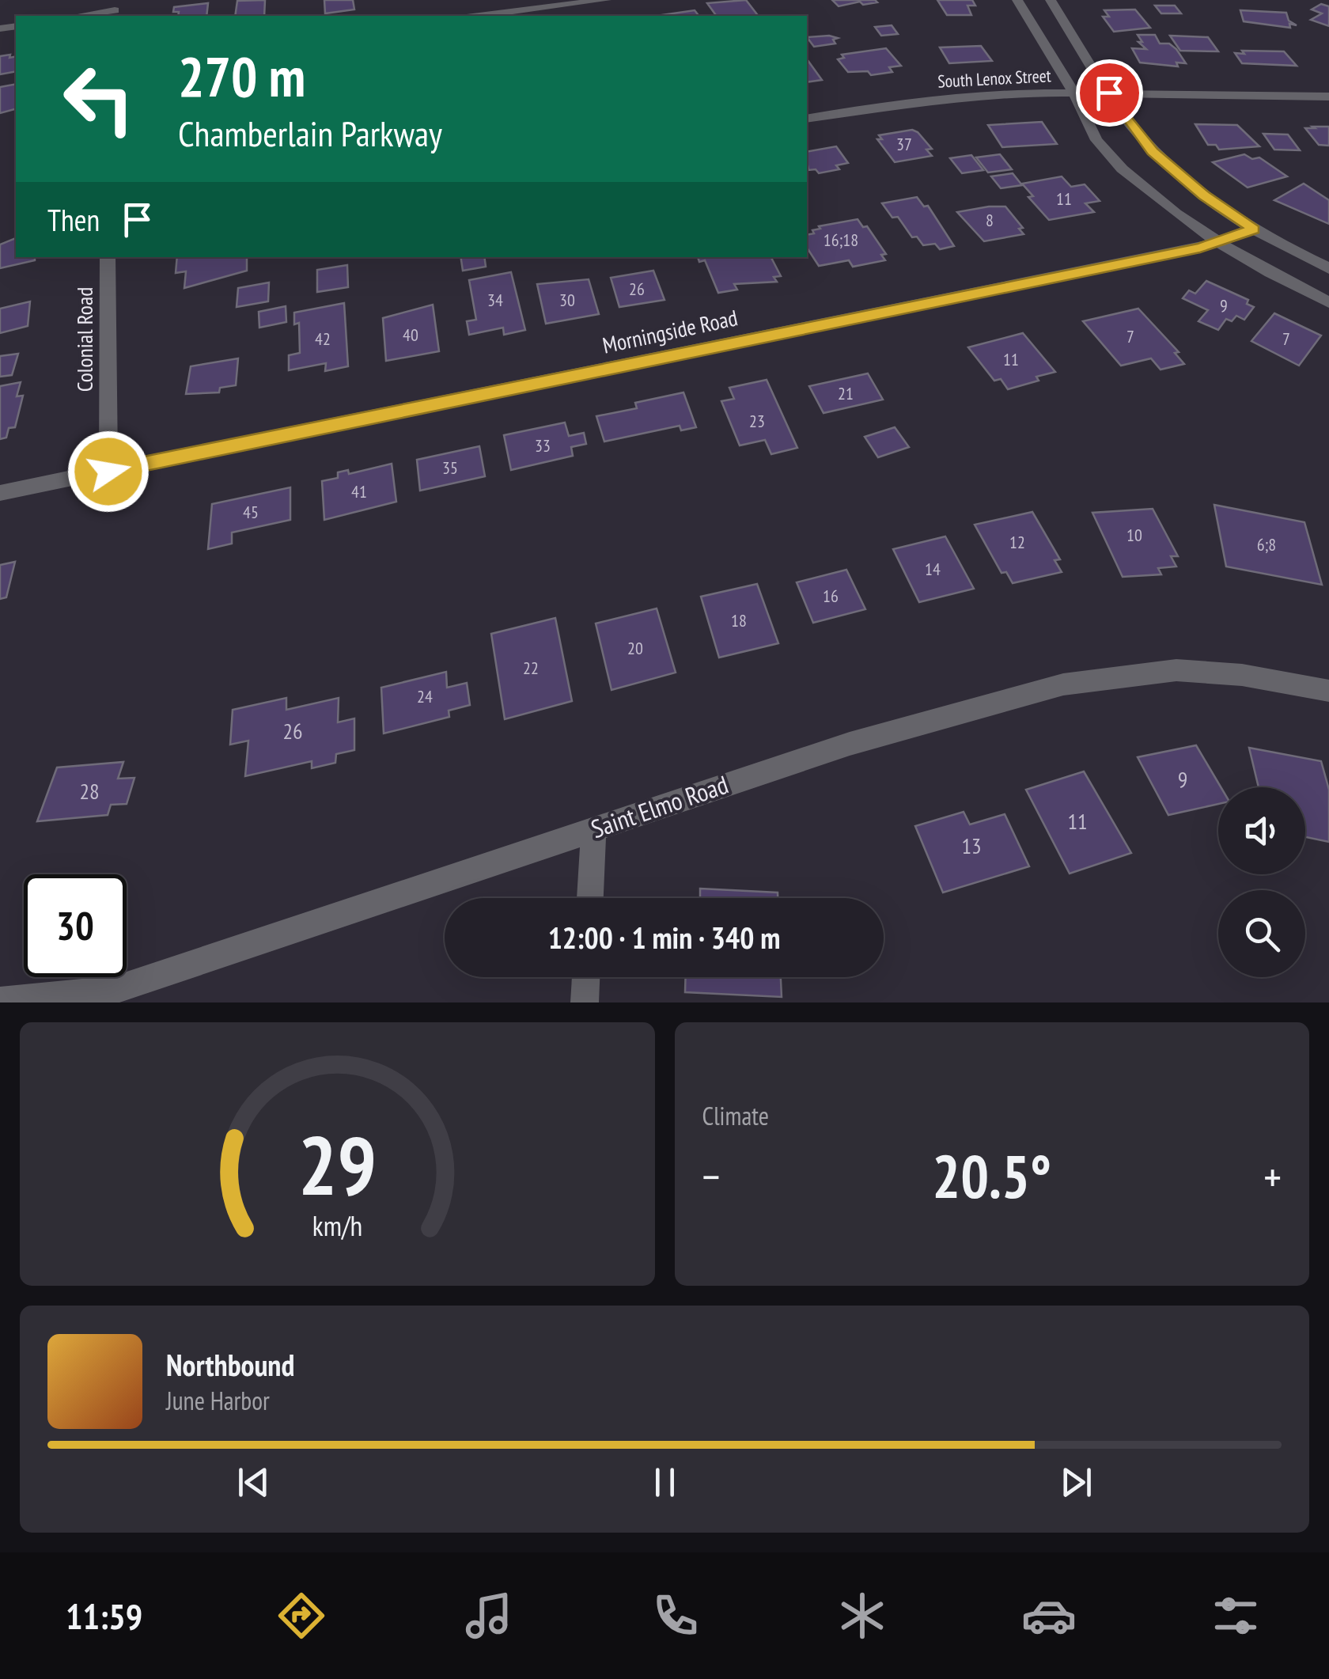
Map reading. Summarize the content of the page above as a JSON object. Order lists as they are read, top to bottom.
{
  "streets": {
    "street": [
      "South Lenox Street",
      "Morningside Road",
      "Colonial Road",
      "Saint Elmo Road"
    ]
  },
  "crossings": [
    ["Morningside Road", "Colonial Road"]
  ],
  "house_numbers": [
    "37",
    "11",
    "8",
    "16;18",
    "26",
    "34",
    "30",
    "9",
    "40",
    "7",
    "42",
    "7",
    "11",
    "21",
    "23",
    "33",
    "35",
    "41",
    "45",
    "10",
    "12",
    "6;8",
    "14",
    "16",
    "18",
    "20",
    "22",
    "24",
    "26",
    "9",
    "28",
    "11",
    "13"
  ],
  "page": {
    "turn": ["270 m", "Chamberlain Parkway"],
    "then": "Then",
    "limit": "30",
    "trip": "12:00 · 1 min · 340 m",
    "tile": "Climate",
    "heat": ["−", "20.5°", "+"],
    "song": ["Northbound", "June Harbor"],
    "tabs": "11:59",
    "gauge": ["29", "km/h"]
  }
}
